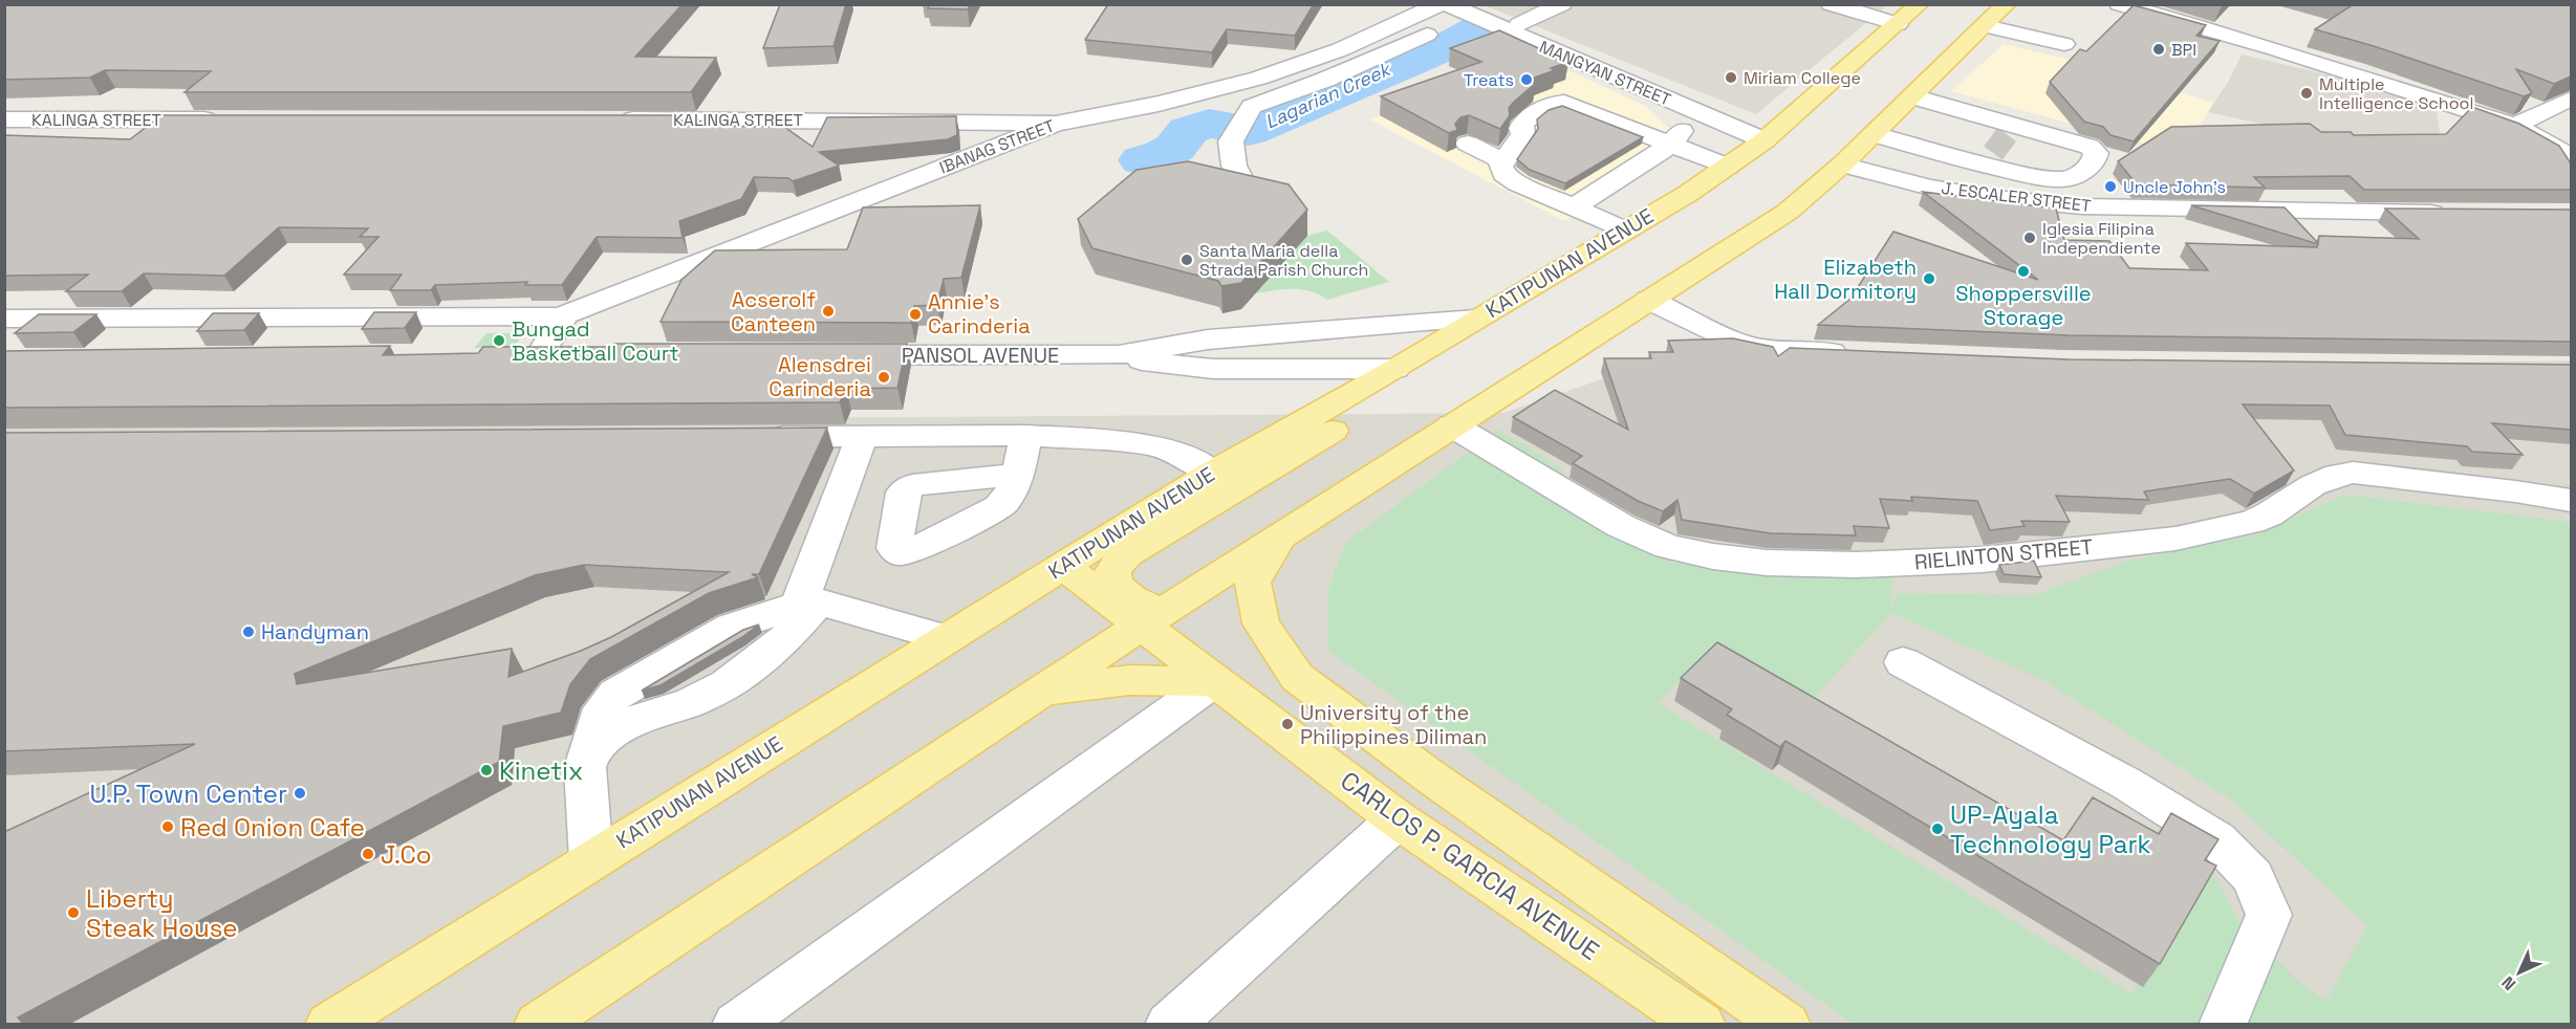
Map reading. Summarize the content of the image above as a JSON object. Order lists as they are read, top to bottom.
{
  "streets": {
    "main road": ["KATIPUNAN AVENUE", "CARLOS P. GARCIA AVENUE"],
    "street": [
      "MANGYAN STREET",
      "KALINGA STREET",
      "IBANAG STREET",
      "J. ESCALER STREET",
      "PANSOL AVENUE",
      "RIELINTON STREET"
    ]
  },
  "crossings": [
    ["MANGYAN STREET", "KATIPUNAN AVENUE"],
    ["KALINGA STREET", "IBANAG STREET"],
    ["KATIPUNAN AVENUE", "PANSOL AVENUE"],
    ["KATIPUNAN AVENUE", "CARLOS P. GARCIA AVENUE"]
  ],
  "water": ["Lagarian Creek"],
  "places": [
    "BPI",
    "Miriam College",
    "Treats",
    "Multiple Intelligence School",
    "Uncle John's",
    "Iglesia Filipina Independiente",
    "Santa Maria della Strada Parish Church",
    "Shoppersville Storage",
    "Elizabeth Hall Dormitory",
    "Acserolf Canteen",
    "Annie's Carinderia",
    "Bungad Basketball Court",
    "Alensdrei Carinderia",
    "Handyman",
    "University of the Philippines Diliman",
    "Kinetix",
    "U.P. Town Center",
    "Red Onion Cafe",
    "UP-Ayala Technology Park",
    "J.Co",
    "Liberty Steak House"
  ],
  "north": "bottom left"
}
